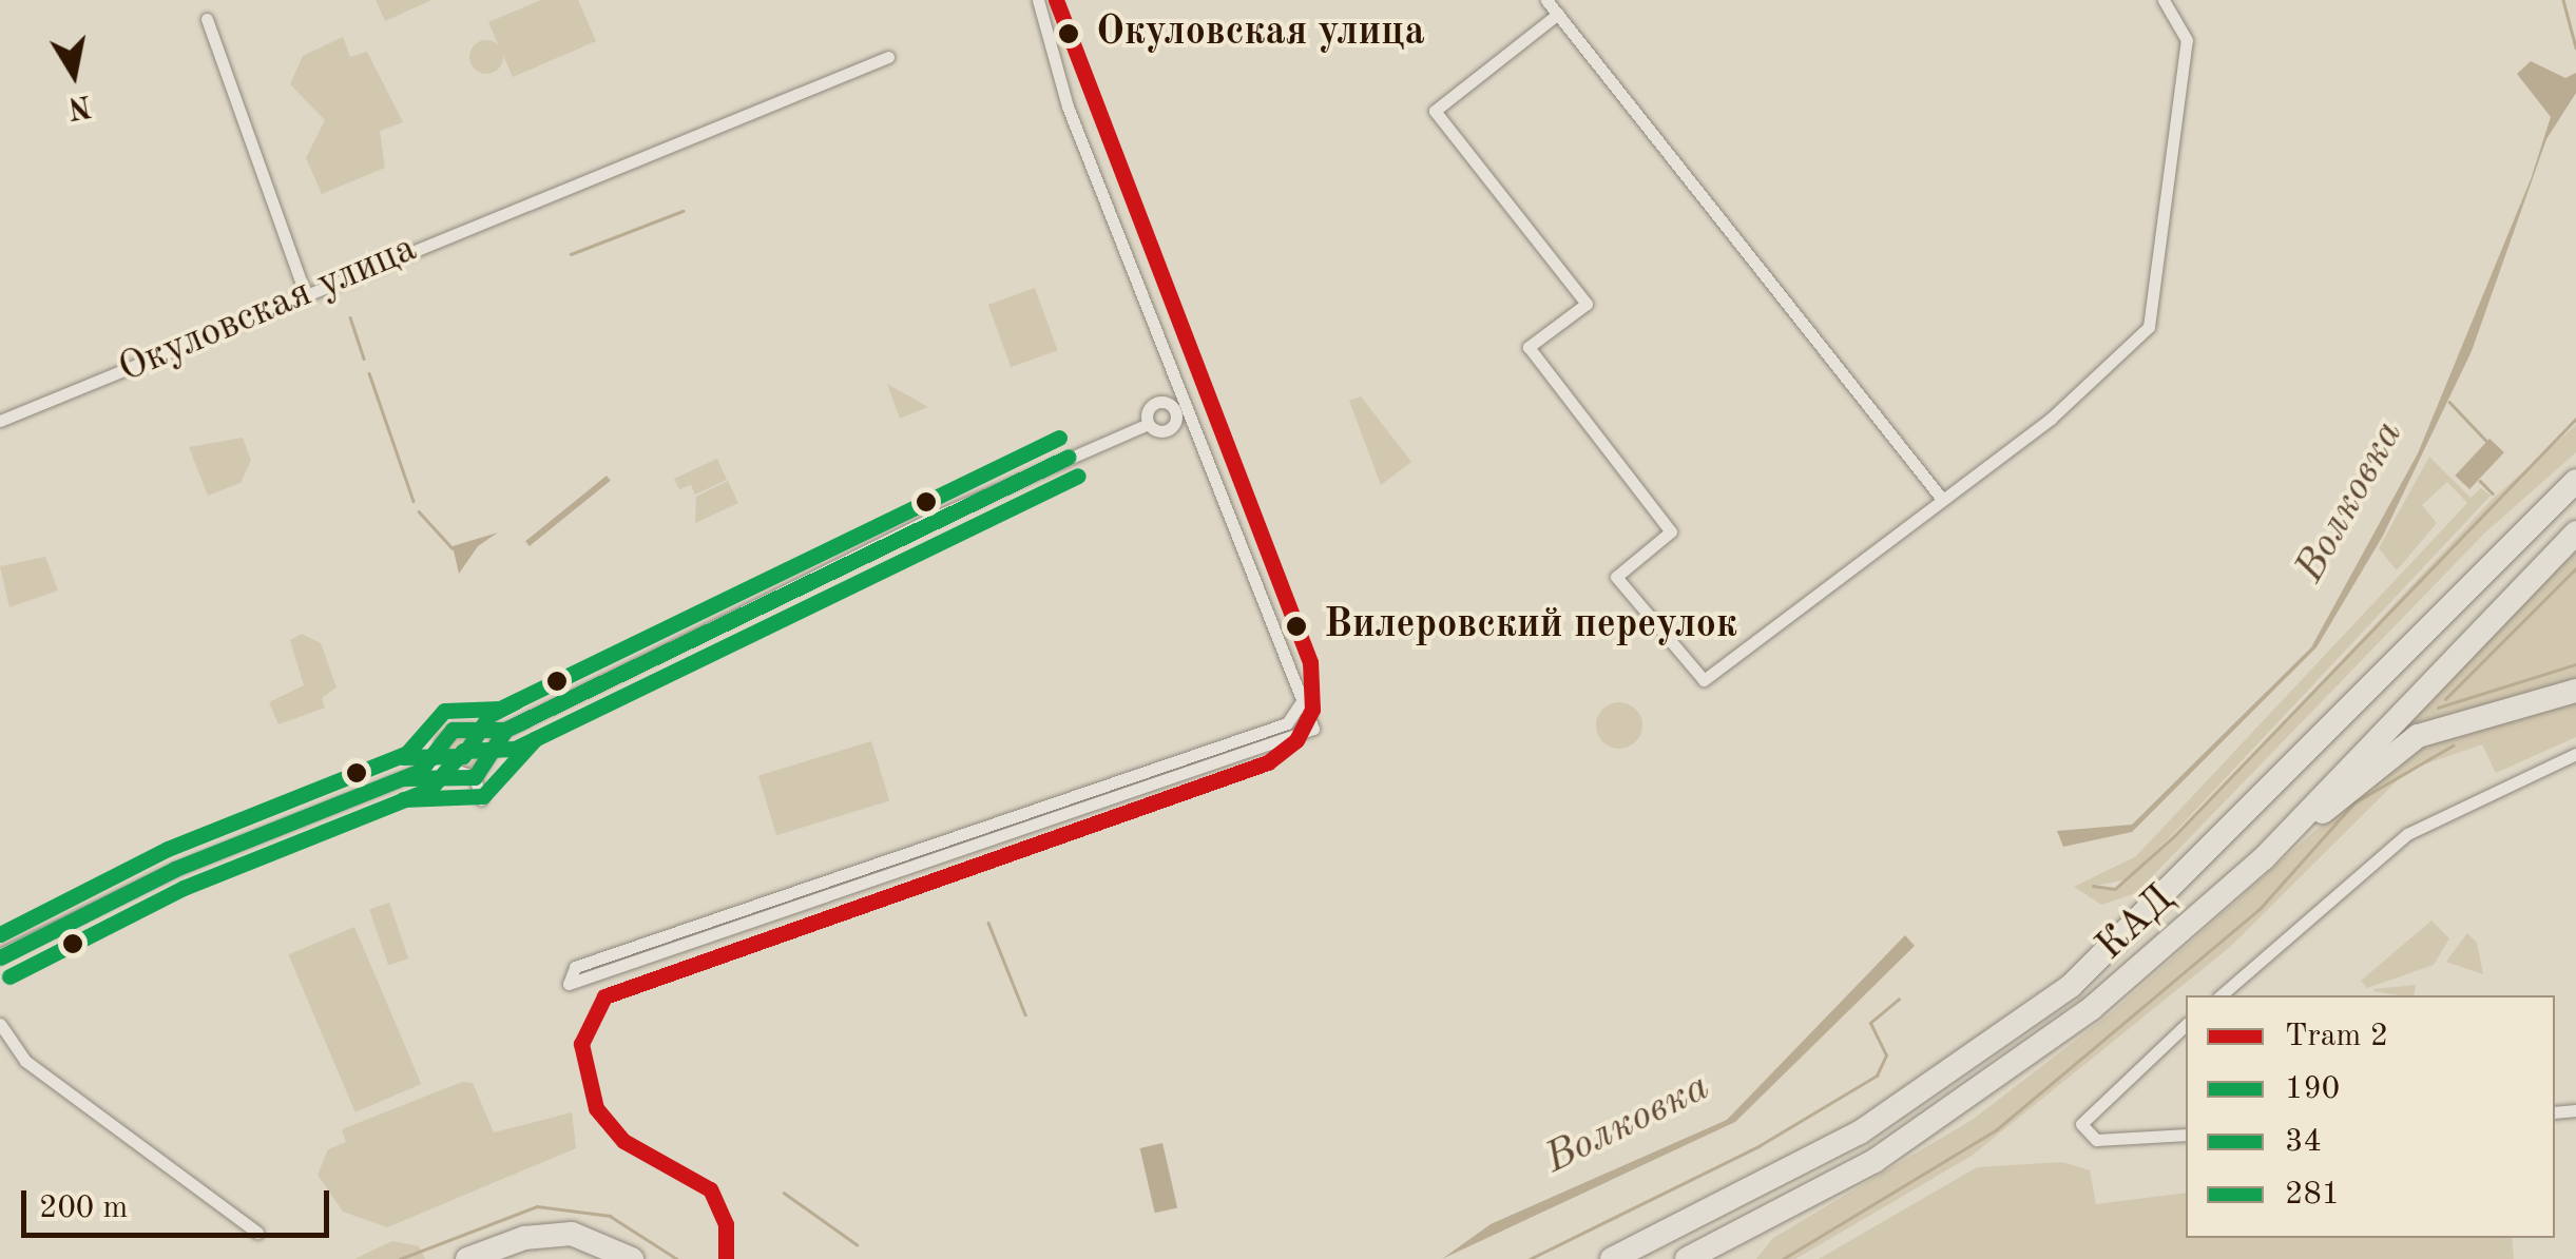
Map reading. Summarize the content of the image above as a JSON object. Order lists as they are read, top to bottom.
{
  "streets": {
    "highway": ["КАД"],
    "street": ["Окуловская улица"]
  },
  "water": ["Волковка"],
  "places": ["Окуловская улица", "Вилеровский переулок"],
  "lines": [
    "tram line 2",
    "transit line 281",
    "transit line 190",
    "transit line 34"
  ],
  "legend": [
    "Tram 2",
    "190",
    "34",
    "281"
  ],
  "scale_bar": "200 m",
  "north": "bottom"
}
